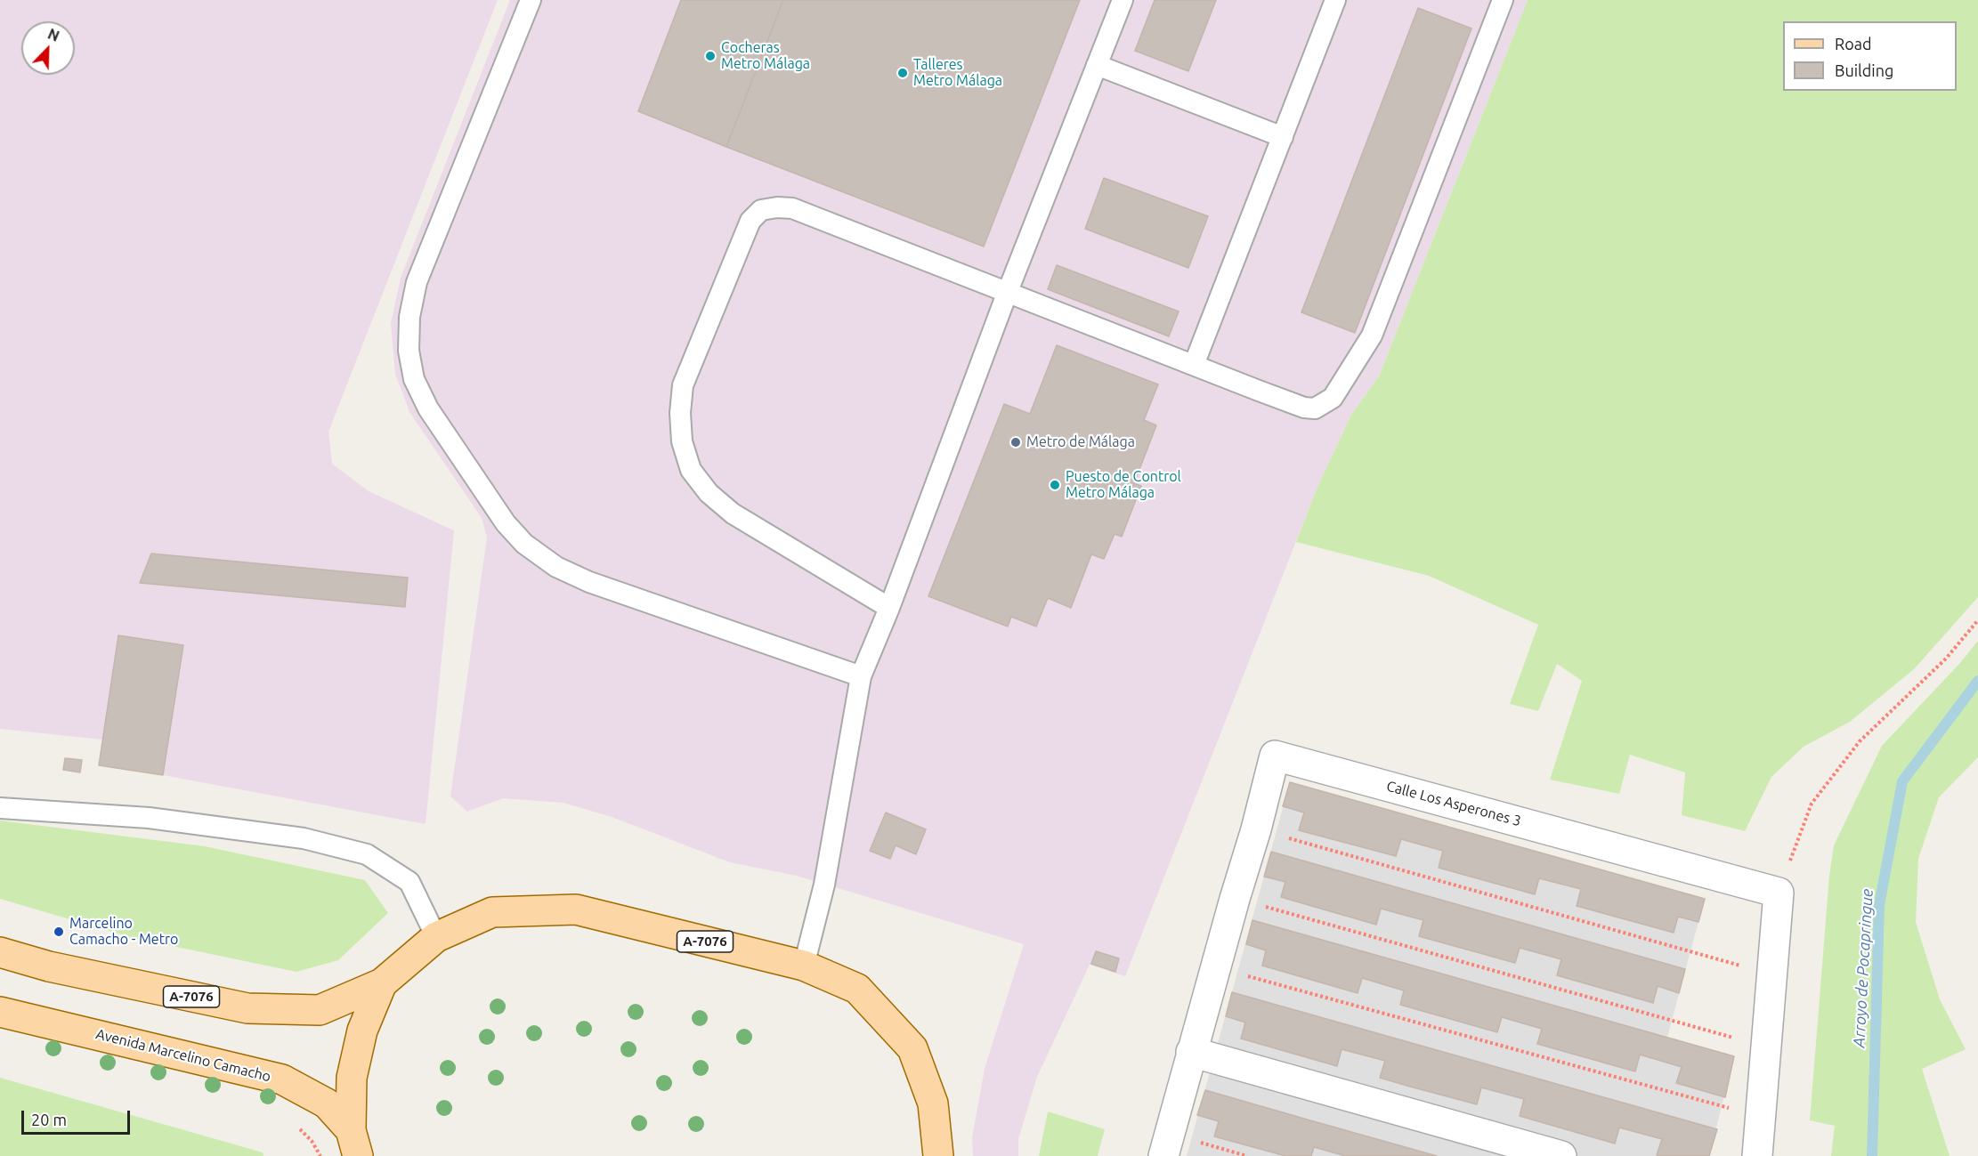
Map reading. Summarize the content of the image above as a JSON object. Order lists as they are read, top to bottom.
{
  "streets": {
    "main road": ["A-7076", "Avenida Marcelino Camacho"],
    "street": ["Calle Los Asperones 3"]
  },
  "water": ["Arroyo de Pocapringue"],
  "places": [
    "Cocheras Metro Málaga",
    "Talleres Metro Málaga",
    "Metro de Málaga",
    "Puesto de Control Metro Málaga",
    "Marcelino Camacho - Metro"
  ],
  "legend": ["Road", "Building"],
  "scale_bar": "20 m",
  "north": "top right"
}
